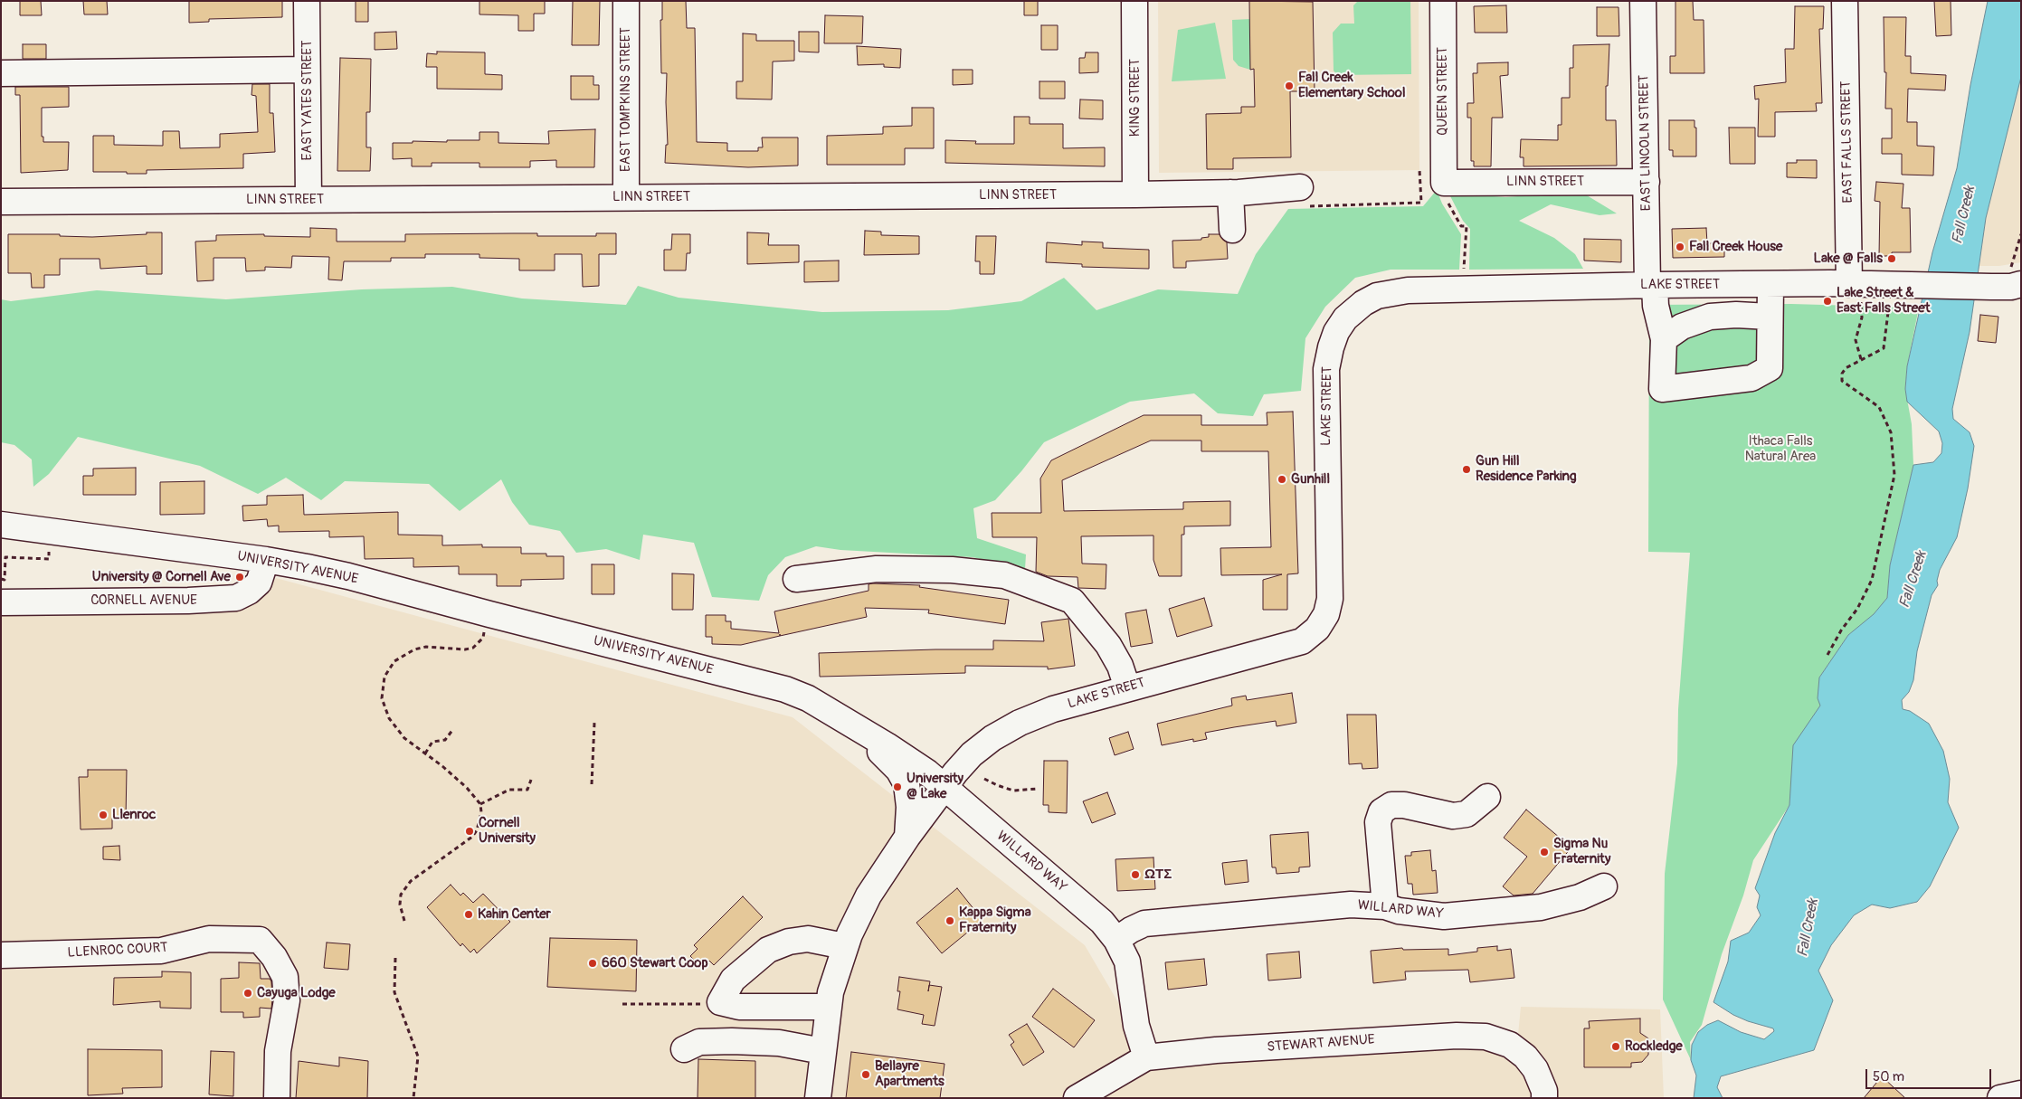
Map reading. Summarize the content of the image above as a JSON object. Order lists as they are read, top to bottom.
{
  "streets": {
    "street": [
      "QUEEN STREET",
      "KING STREET",
      "EAST TOMPKINS STREET",
      "EAST YATES STREET",
      "EAST FALLS STREET",
      "EAST LINCOLN STREET",
      "LINN STREET",
      "LAKE STREET",
      "UNIVERSITY AVENUE",
      "CORNELL AVENUE",
      "WILLARD WAY",
      "LLENROC COURT",
      "STEWART AVENUE"
    ]
  },
  "crossings": [
    ["QUEEN STREET", "LINN STREET"],
    ["KING STREET", "LINN STREET"],
    ["EAST TOMPKINS STREET", "LINN STREET"],
    ["EAST YATES STREET", "LINN STREET"],
    ["EAST FALLS STREET", "LAKE STREET"],
    ["EAST LINCOLN STREET", "LINN STREET"],
    ["EAST LINCOLN STREET", "LAKE STREET"],
    ["LAKE STREET", "UNIVERSITY AVENUE"],
    ["LAKE STREET", "WILLARD WAY"],
    ["UNIVERSITY AVENUE", "CORNELL AVENUE"],
    ["UNIVERSITY AVENUE", "WILLARD WAY"],
    ["WILLARD WAY", "STEWART AVENUE"]
  ],
  "water": ["Fall Creek"],
  "parks": ["Ithaca Falls Natural Area"],
  "places": [
    "Fall Creek Elementary School",
    "Fall Creek House",
    "Lake @ Falls",
    "Lake Street & East Falls Street",
    "Gun Hill Residence Parking",
    "Gunhill",
    "University @ Cornell Ave",
    "University @ Lake",
    "Llenroc",
    "Cornell University",
    "Sigma Nu Fraternity",
    "ΩΤΣ",
    "Kahin Center",
    "Kappa Sigma Fraternity",
    "660 Stewart Coop",
    "Cayuga Lodge",
    "Rockledge",
    "Bellayre Apartments"
  ],
  "scale_bar": "50 m"
}
